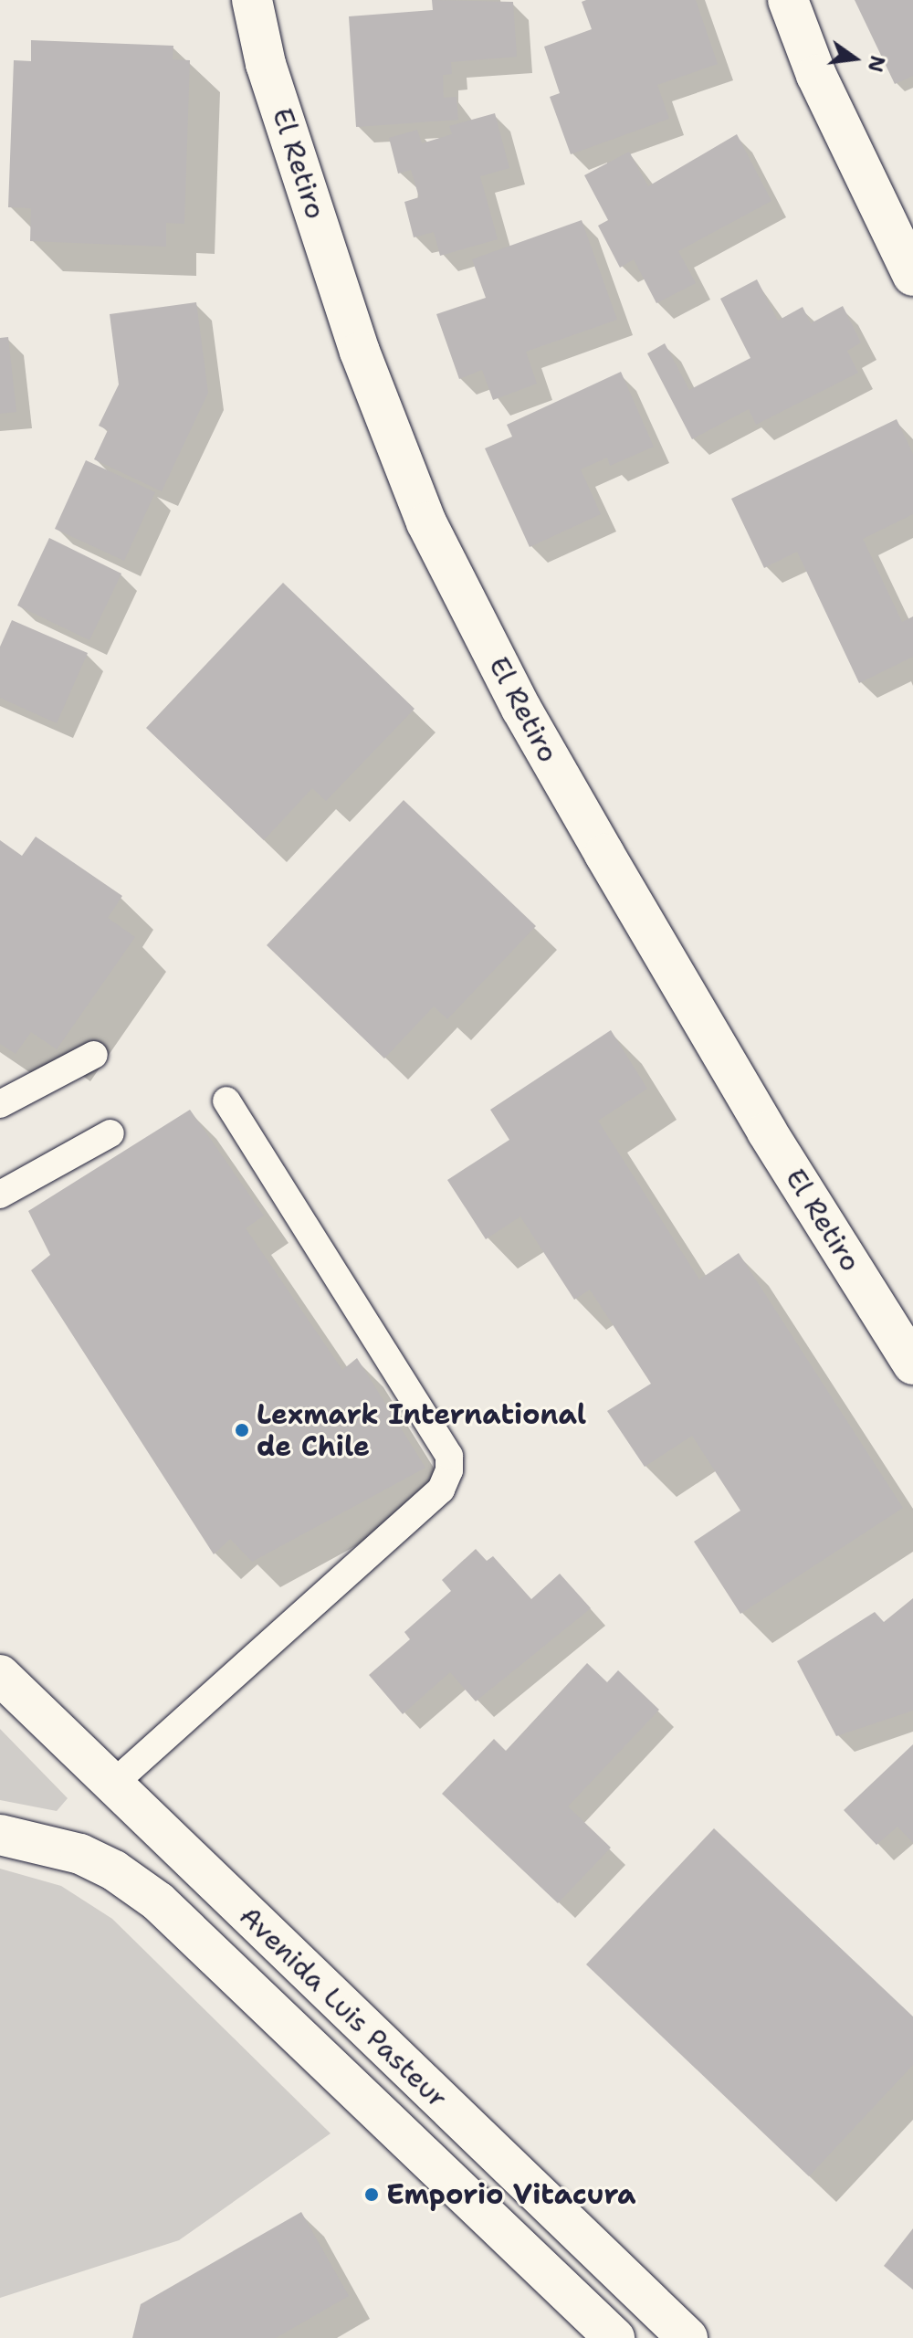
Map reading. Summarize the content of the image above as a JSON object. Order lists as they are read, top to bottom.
{
  "streets": {
    "street": ["El Retiro", "Avenida Luis Pasteur"]
  },
  "places": ["Lexmark International de Chile", "Emporio Vitacura"],
  "north": "right"
}
